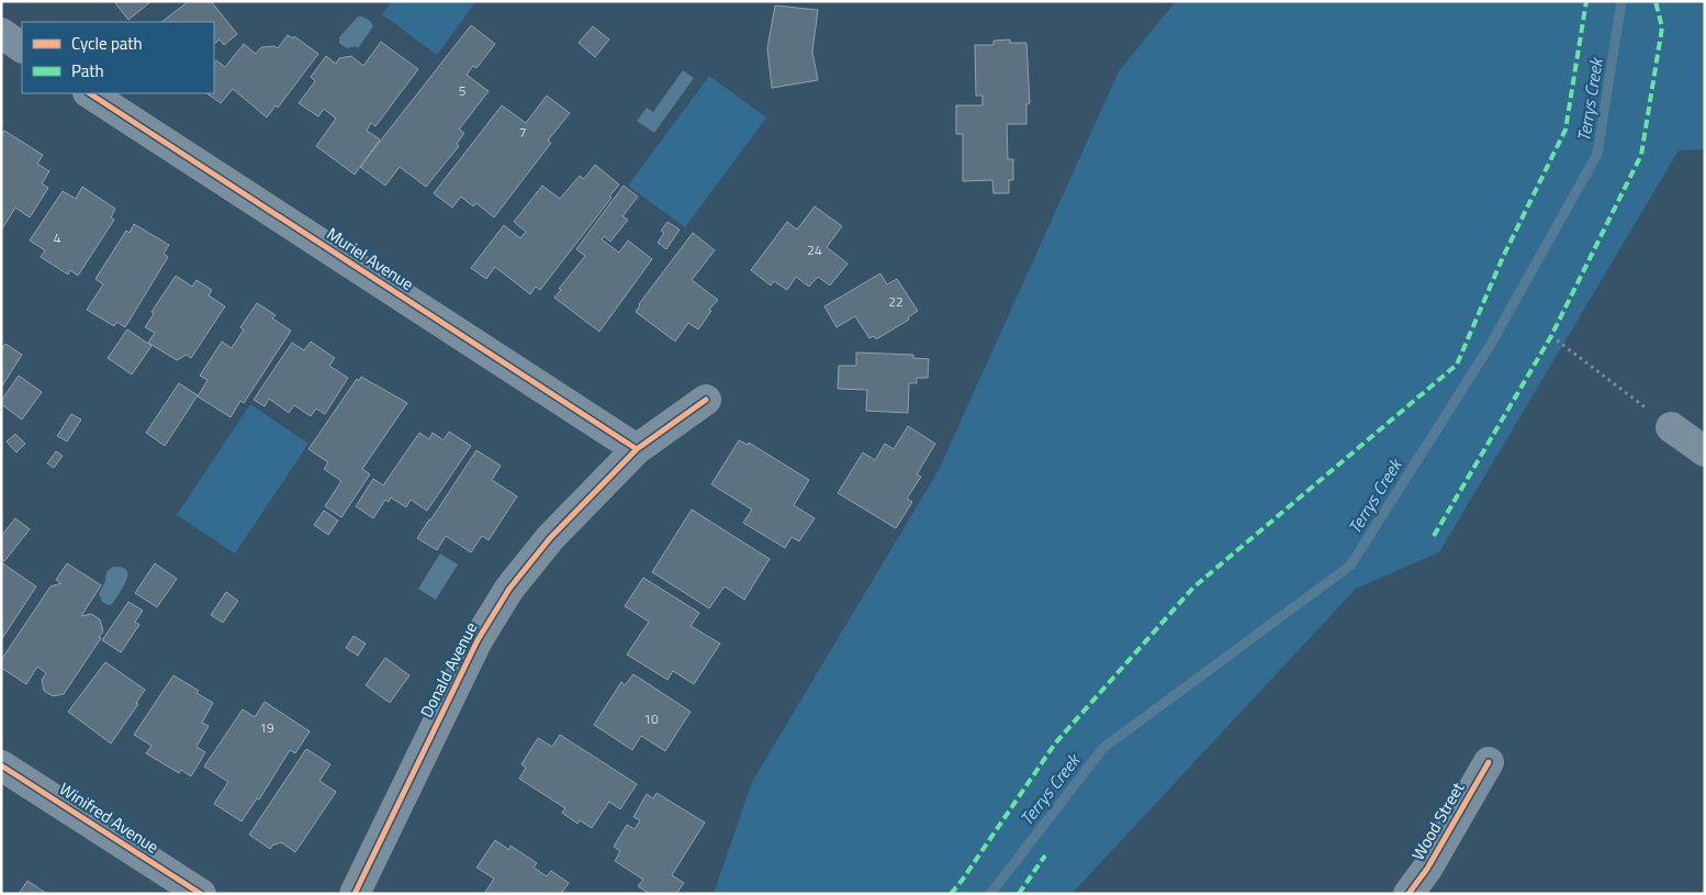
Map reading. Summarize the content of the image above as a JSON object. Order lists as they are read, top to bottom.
{
  "streets": {
    "street": [
      "Muriel Avenue",
      "Donald Avenue",
      "Winifred Avenue",
      "Wood Street"
    ]
  },
  "crossings": [
    ["Muriel Avenue", "Donald Avenue"]
  ],
  "water": ["Terrys Creek"],
  "house_numbers": [
    "5",
    "7",
    "4",
    "24",
    "22",
    "10",
    "19"
  ],
  "legend": ["Cycle path", "Path"]
}
